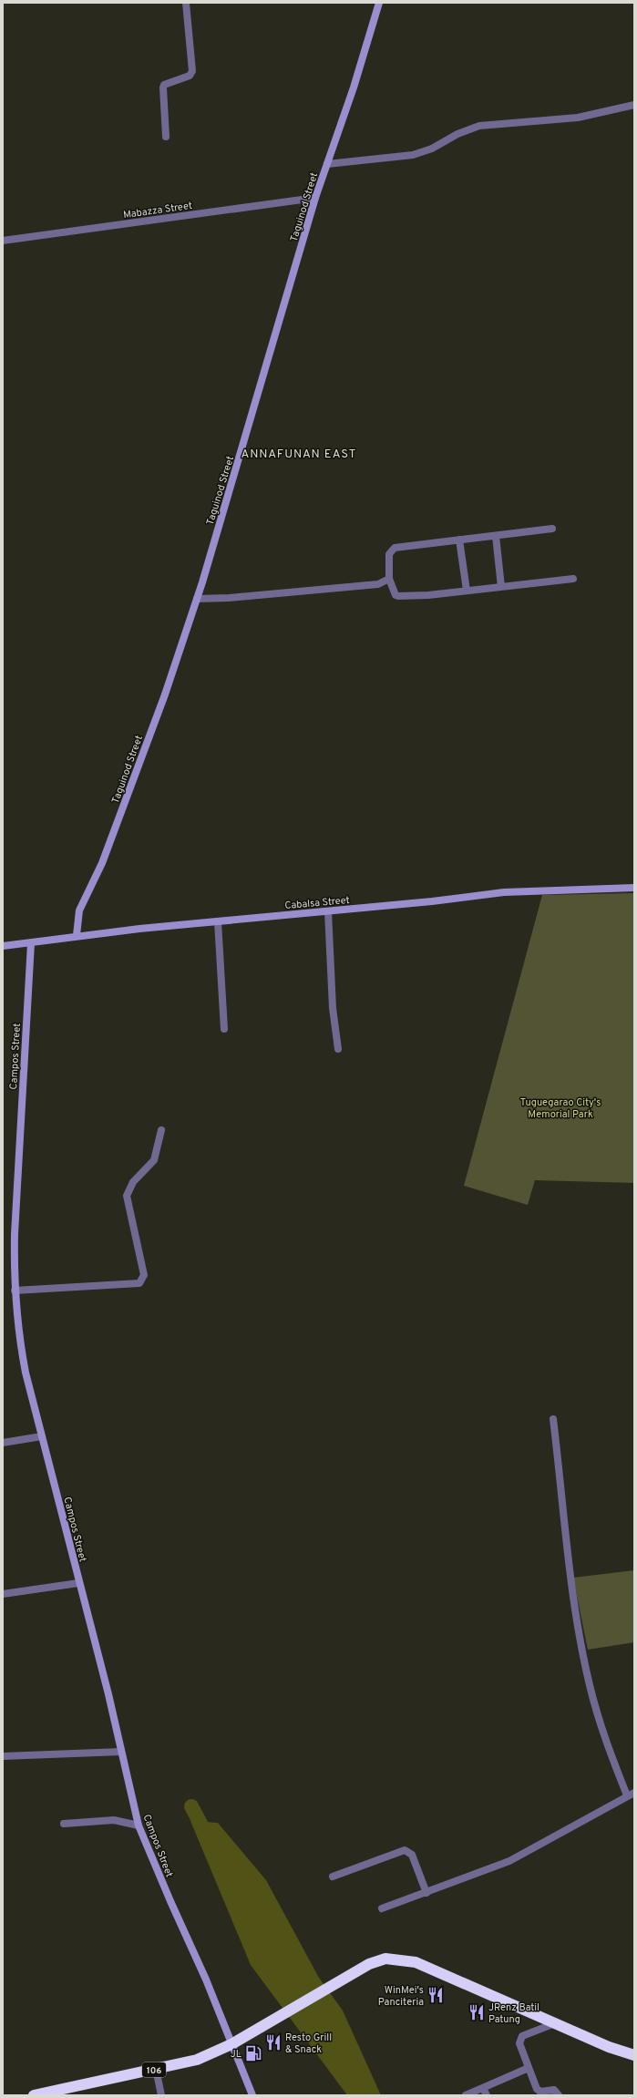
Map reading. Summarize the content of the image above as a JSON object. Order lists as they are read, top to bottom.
{
  "streets": {
    "highway": ["106"],
    "street": [
      "Taguinod Street",
      "Mabazza Street",
      "Cabalsa Street",
      "Campos Street"
    ]
  },
  "crossings": [
    ["Taguinod Street", "Mabazza Street"],
    ["Taguinod Street", "Cabalsa Street"],
    ["Cabalsa Street", "Campos Street"],
    ["Campos Street", "106"]
  ],
  "districts": ["ANNAFUNAN EAST"],
  "parks": ["Tuguegarao City's Memorial Park"],
  "places": {
    "restaurant": ["WinMei's Panciteria", "JRenz Batil Patung", "Resto Grill & Snack"],
    "fuel station": ["JL"]
  }
}
